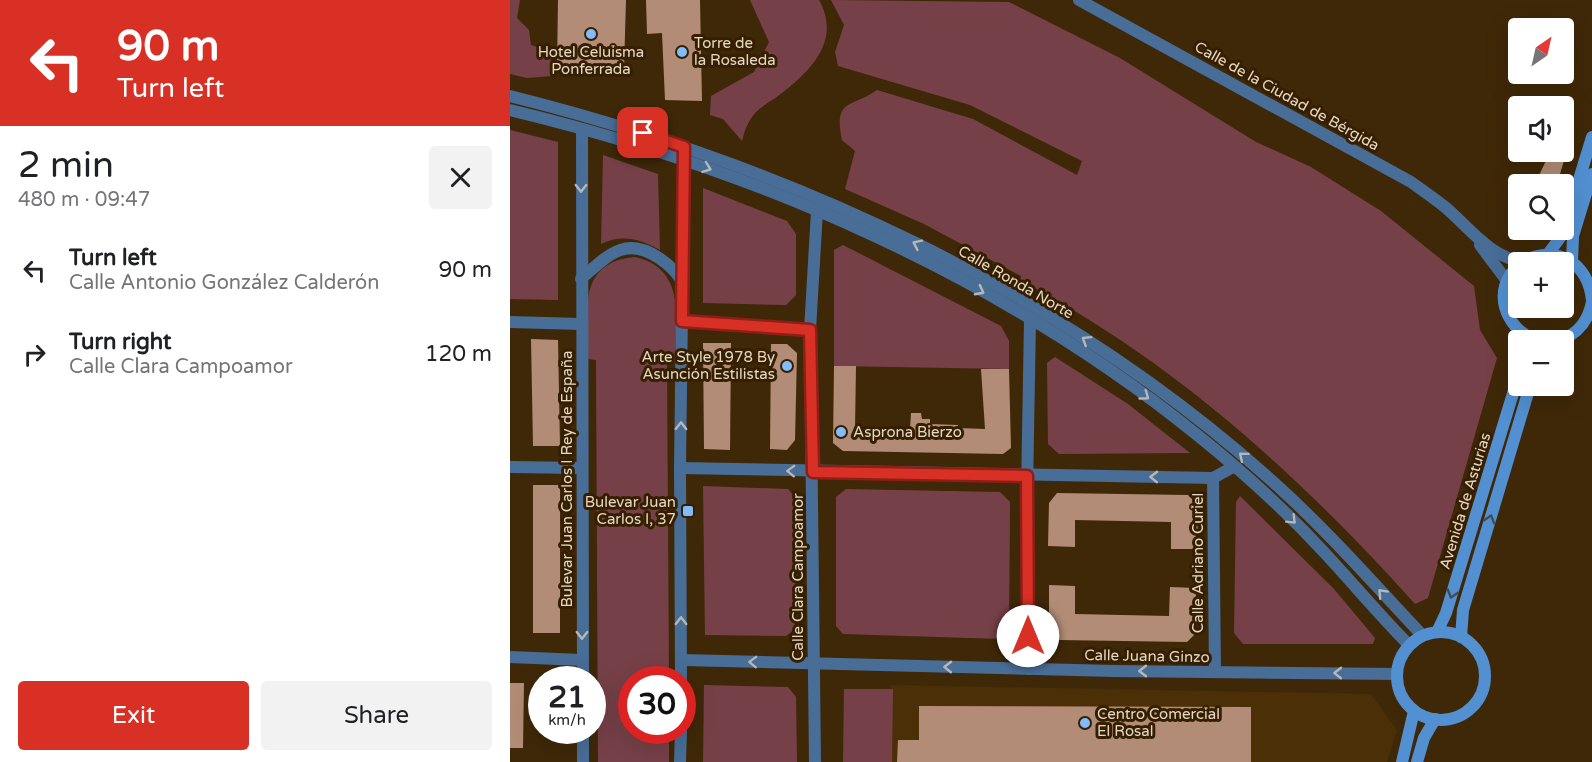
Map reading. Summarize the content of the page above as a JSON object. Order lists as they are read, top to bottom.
{
  "streets": {
    "main road": ["Avenida de Asturias"],
    "street": [
      "Calle de la Ciudad de Bérgida",
      "Calle Ronda Norte",
      "Bulevar Juan Carlos I Rey de España",
      "Calle Adriano Curiel",
      "Calle Clara Campoamor",
      "Calle Juana Ginzo"
    ]
  },
  "crossings": [
    ["Calle Ronda Norte", "Bulevar Juan Carlos I Rey de España"],
    ["Calle Ronda Norte", "Avenida de Asturias"],
    ["Calle Ronda Norte", "Calle Adriano Curiel"],
    ["Calle Ronda Norte", "Calle Clara Campoamor"],
    ["Calle Ronda Norte", "Calle Juana Ginzo"],
    ["Avenida de Asturias", "Calle Juana Ginzo"],
    ["Calle Adriano Curiel", "Calle Juana Ginzo"],
    ["Calle Clara Campoamor", "Calle Juana Ginzo"]
  ],
  "one_way": ["Calle Juana Ginzo"],
  "places": {
    "other": [
      "Hotel Celuisma Ponferrada",
      "Torre de la Rosaleda",
      "Arte Style 1978 By Asunción Estilistas",
      "Asprona Bierzo",
      "Centro Comercial El Rosal"
    ],
    "transit": ["Bulevar Juan Carlos I, 37"]
  },
  "north": "top right",
  "page": {
    "turn": ["90 m", "Turn left"],
    "map_buttons": ["+", "−"],
    "heading": ["2 min", "480 m · 09:47"],
    "list": [
      {
        "name": "Turn left",
        "note": "Calle Antonio González Calderón",
        "value": "90 m"
      },
      {
        "name": "Turn right",
        "note": "Calle Clara Campoamor",
        "value": "120 m"
      }
    ],
    "speed": "21 km/h",
    "limit": "30",
    "buttons": ["Exit", "Share"]
  }
}
